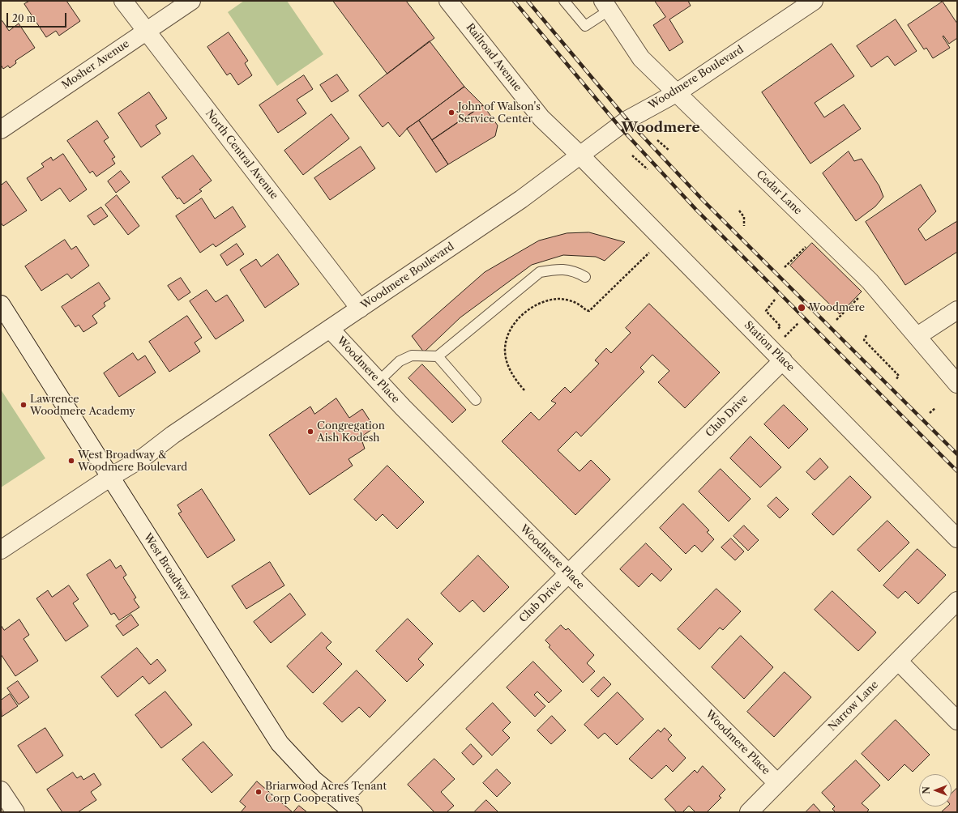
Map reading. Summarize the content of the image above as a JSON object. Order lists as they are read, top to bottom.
{
  "streets": {
    "street": [
      "Railroad Avenue",
      "Mosher Avenue",
      "Woodmere Boulevard",
      "North Central Avenue",
      "Cedar Lane",
      "Station Place",
      "Woodmere Place",
      "Club Drive",
      "West Broadway",
      "Narrow Lane"
    ]
  },
  "crossings": [
    ["Railroad Avenue", "Woodmere Boulevard"],
    ["Railroad Avenue", "Station Place"],
    ["Mosher Avenue", "North Central Avenue"],
    ["Woodmere Boulevard", "North Central Avenue"],
    ["Woodmere Boulevard", "Cedar Lane"],
    ["Woodmere Boulevard", "Station Place"],
    ["Woodmere Boulevard", "Woodmere Place"],
    ["Woodmere Boulevard", "West Broadway"],
    ["Station Place", "Club Drive"],
    ["Woodmere Place", "Club Drive"],
    ["Woodmere Place", "Narrow Lane"],
    ["Club Drive", "West Broadway"]
  ],
  "districts": ["Woodmere"],
  "places": [
    "John of Walson's Service Center",
    "Woodmere",
    "Lawrence Woodmere Academy",
    "Congregation Aish Kodesh",
    "West Broadway & Woodmere Boulevard",
    "Briarwood Acres Tenant Corp Cooperatives"
  ],
  "scale_bar": "20 m",
  "north": "left"
}
